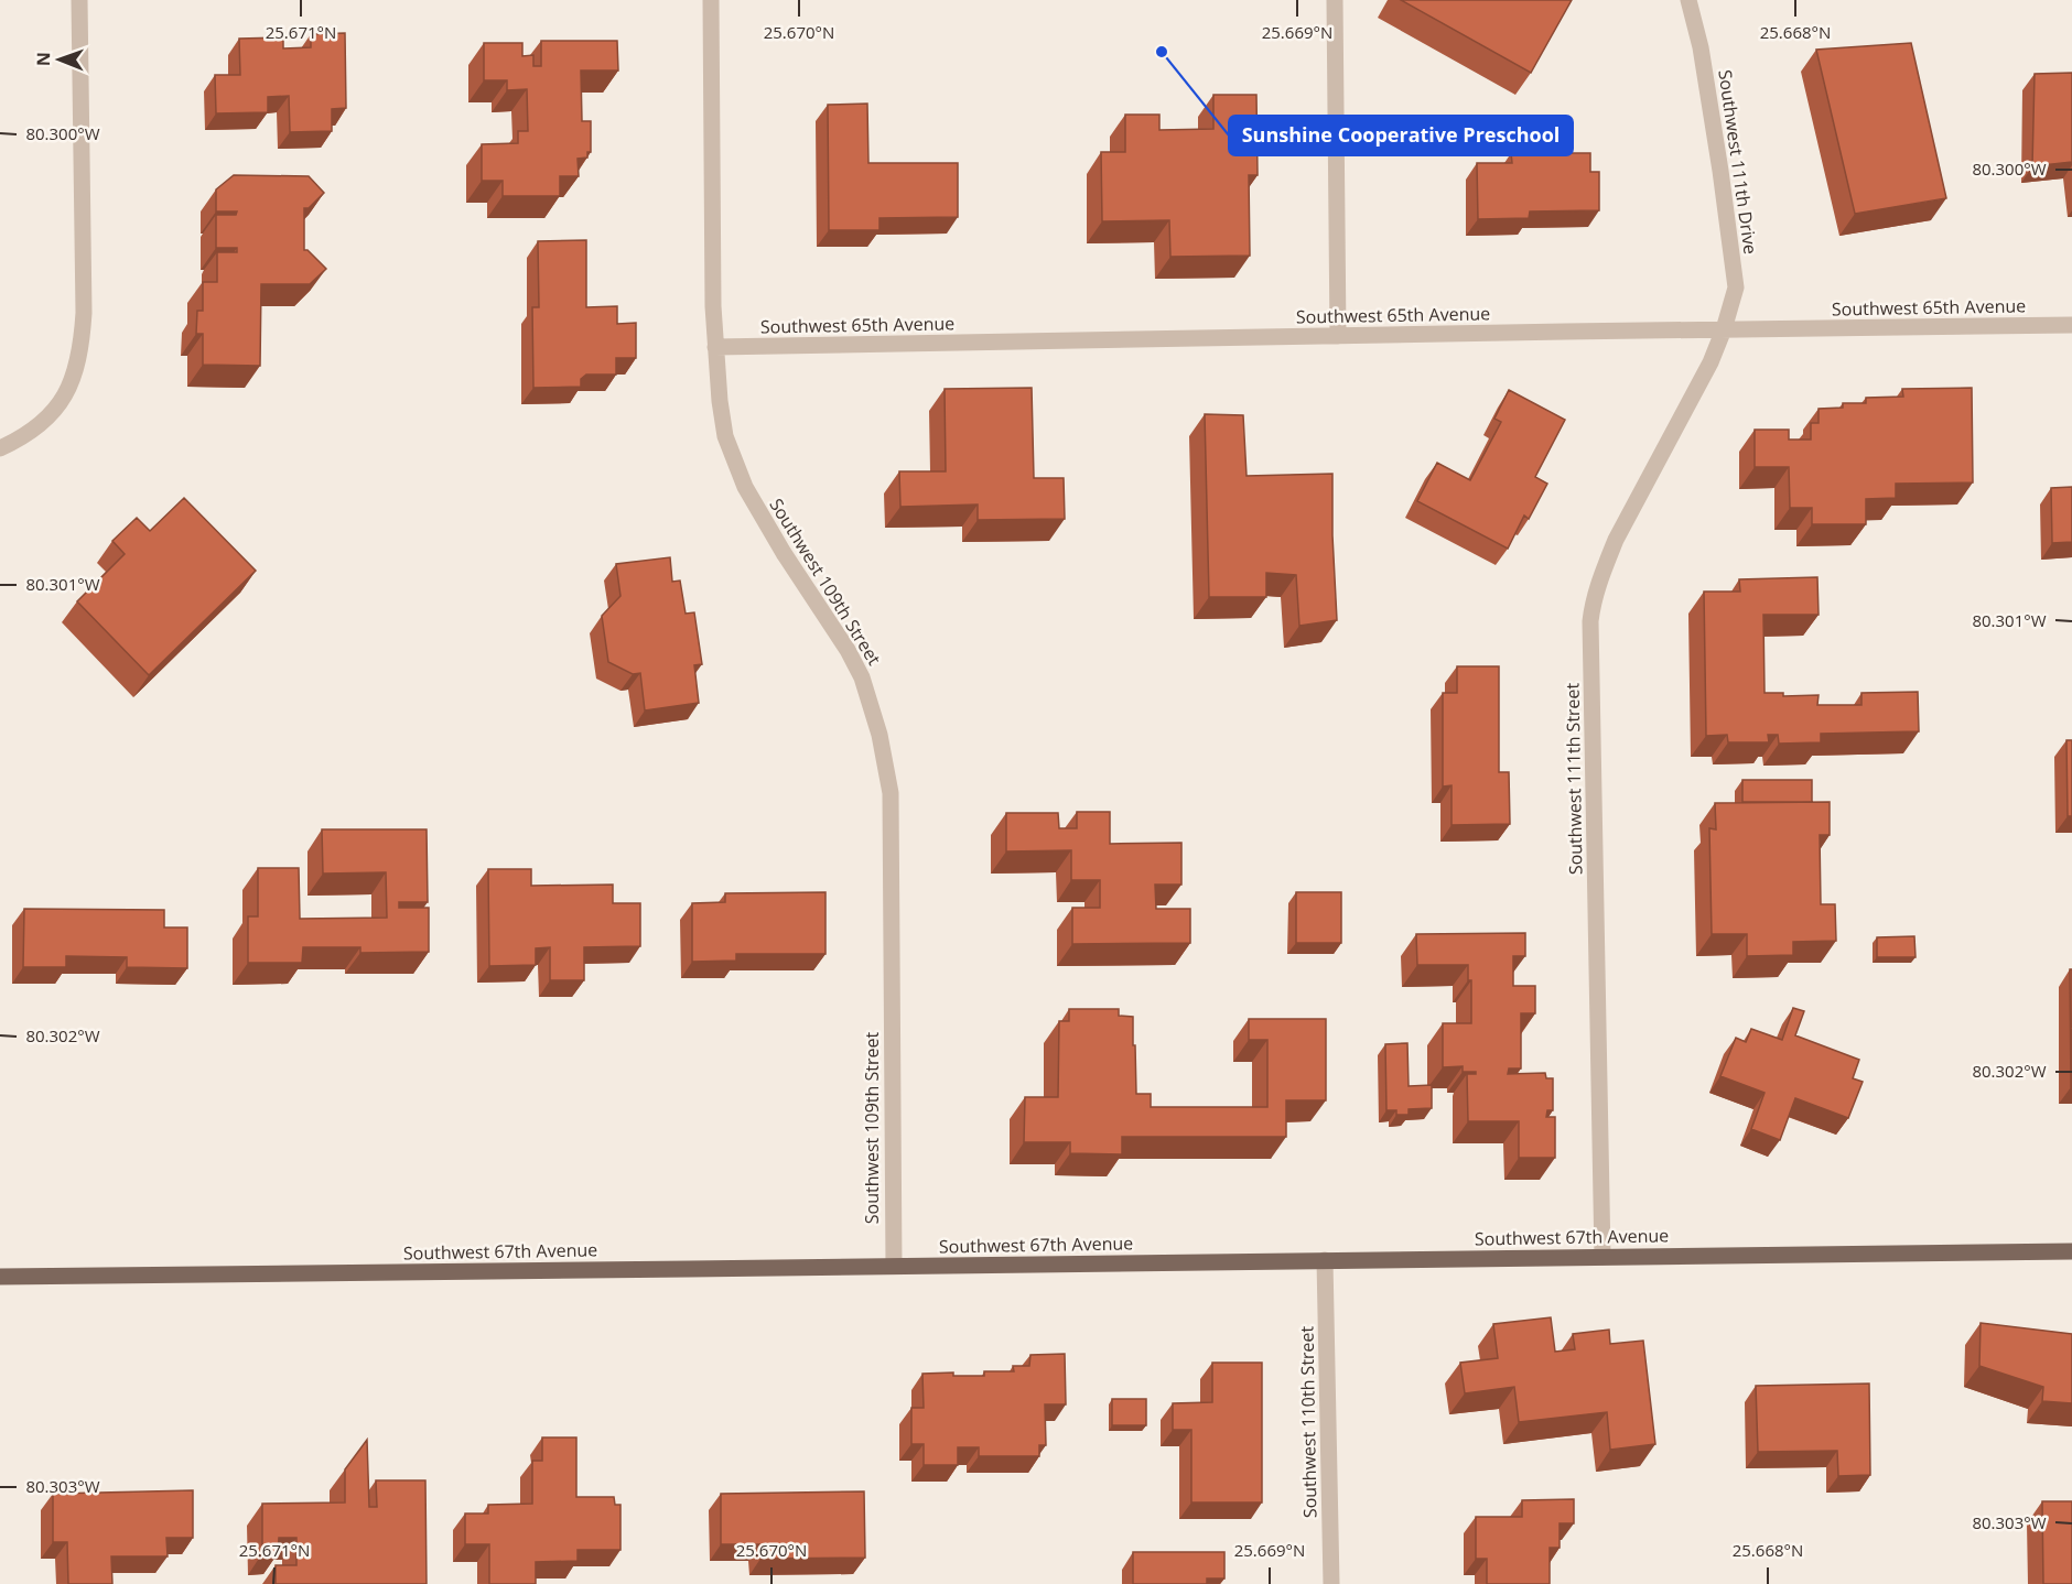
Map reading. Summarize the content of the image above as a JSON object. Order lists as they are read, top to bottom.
{
  "streets": {
    "main road": ["Southwest 67th Avenue"],
    "street": [
      "Southwest 111th Drive",
      "Southwest 65th Avenue",
      "Southwest 109th Street",
      "Southwest 111th Street",
      "Southwest 110th Street"
    ]
  },
  "crossings": [
    ["Southwest 111th Drive", "Southwest 65th Avenue"],
    ["Southwest 111th Drive", "Southwest 111th Street"],
    ["Southwest 65th Avenue", "Southwest 109th Street"],
    ["Southwest 65th Avenue", "Southwest 111th Street"],
    ["Southwest 109th Street", "Southwest 67th Avenue"],
    ["Southwest 111th Street", "Southwest 67th Avenue"],
    ["Southwest 67th Avenue", "Southwest 110th Street"]
  ],
  "places": ["Sunshine Cooperative Preschool"],
  "north": "left",
  "coordinates": [
    "25.671°N",
    "25.670°N",
    "25.669°N",
    "25.668°N",
    "80.300°W",
    "80.301°W",
    "80.302°W",
    "80.303°W"
  ]
}
